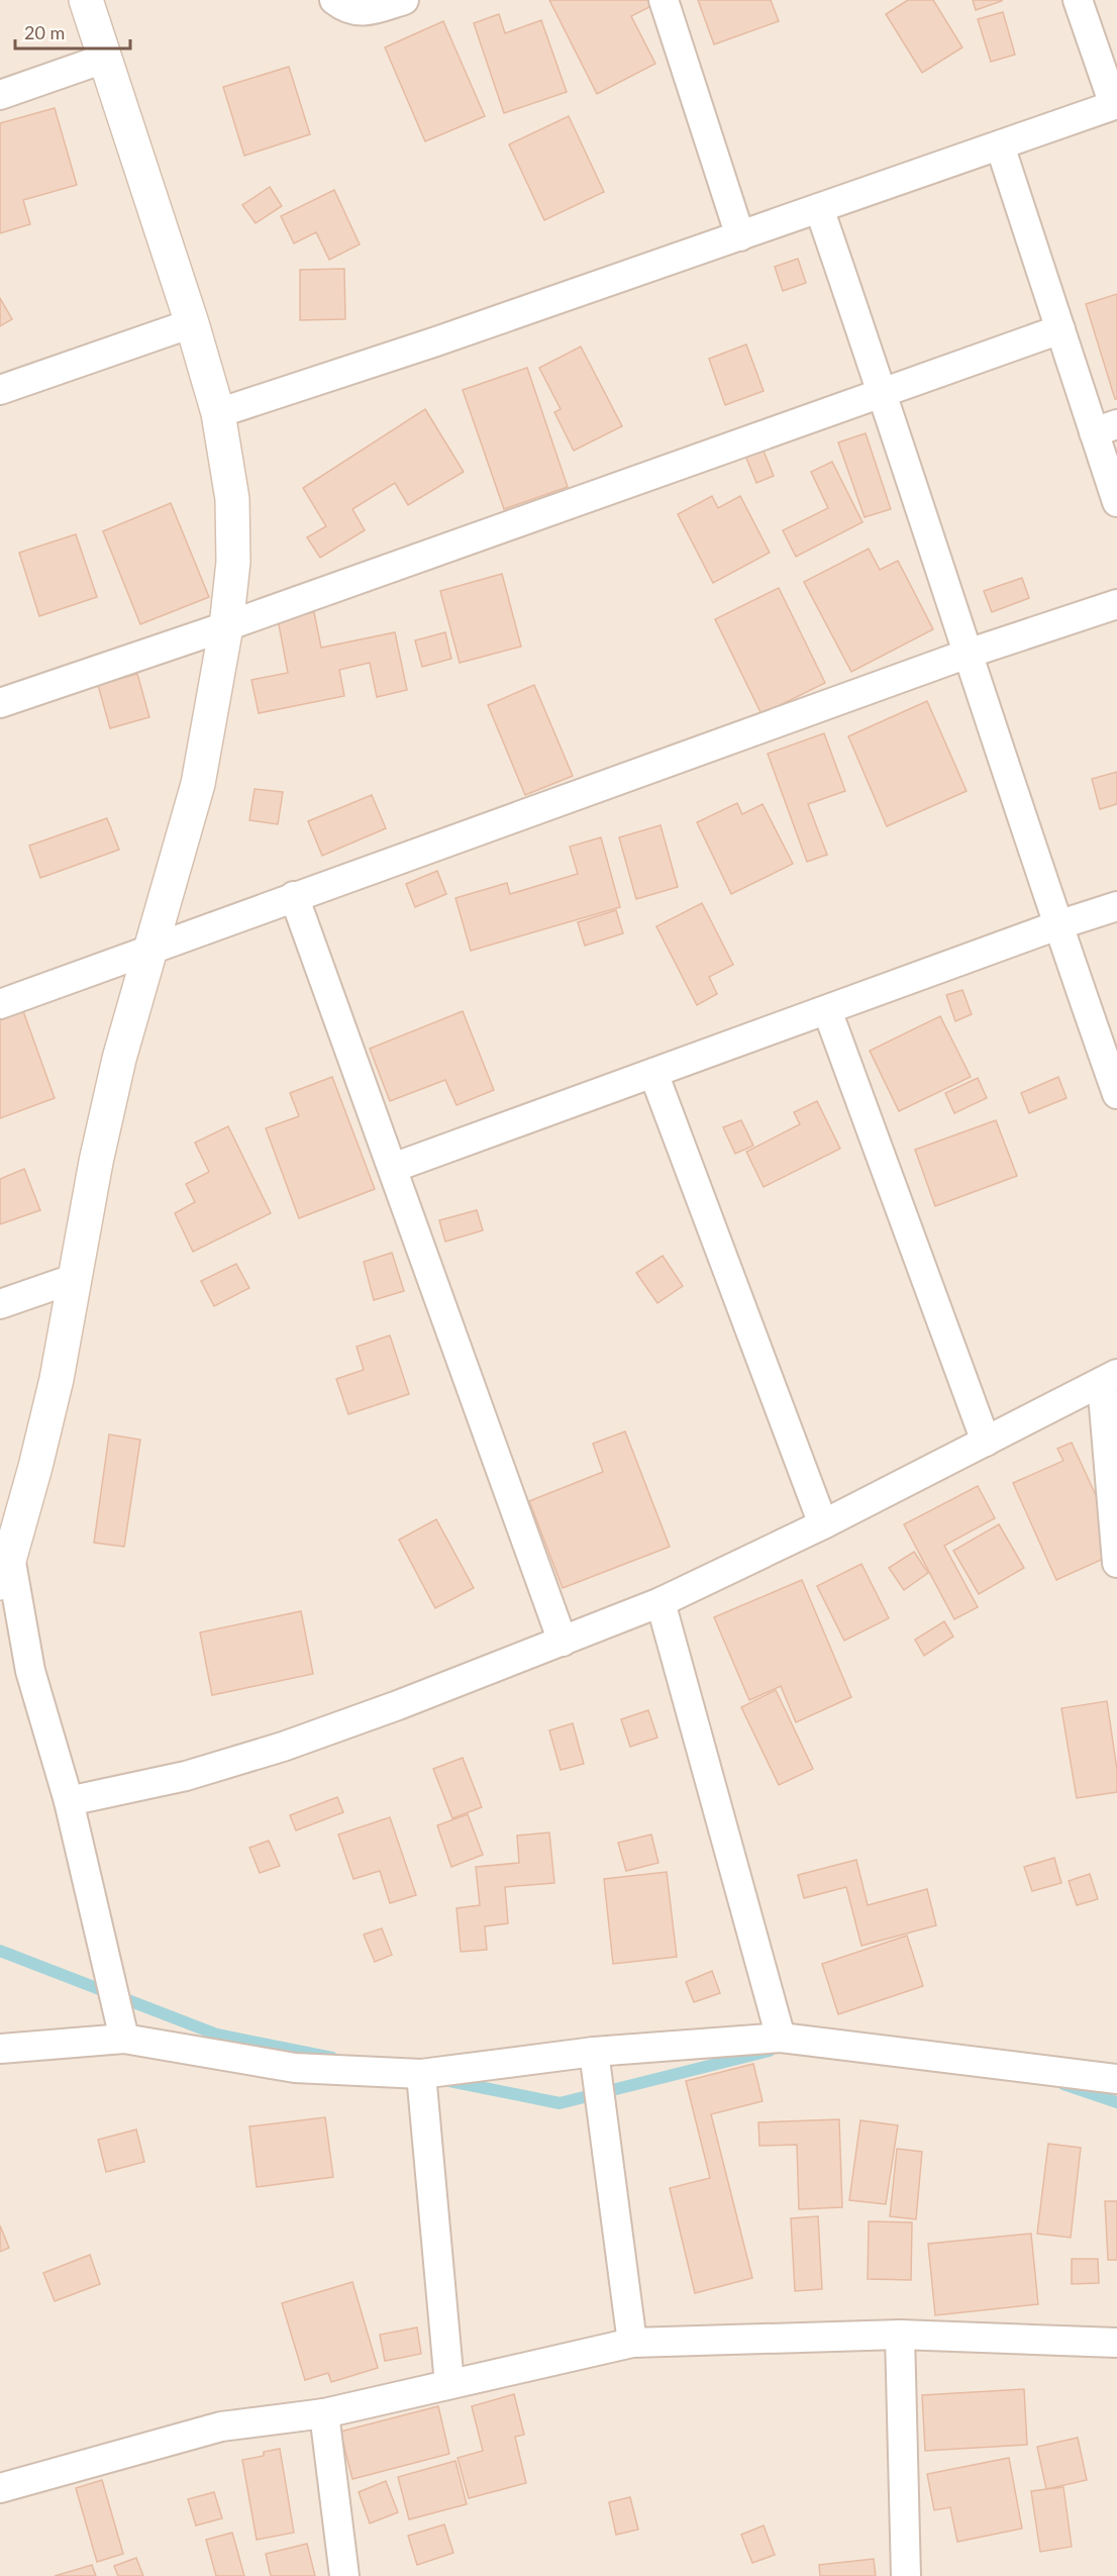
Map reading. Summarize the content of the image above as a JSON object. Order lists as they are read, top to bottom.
{
  "scale_bar": "20 m"
}
